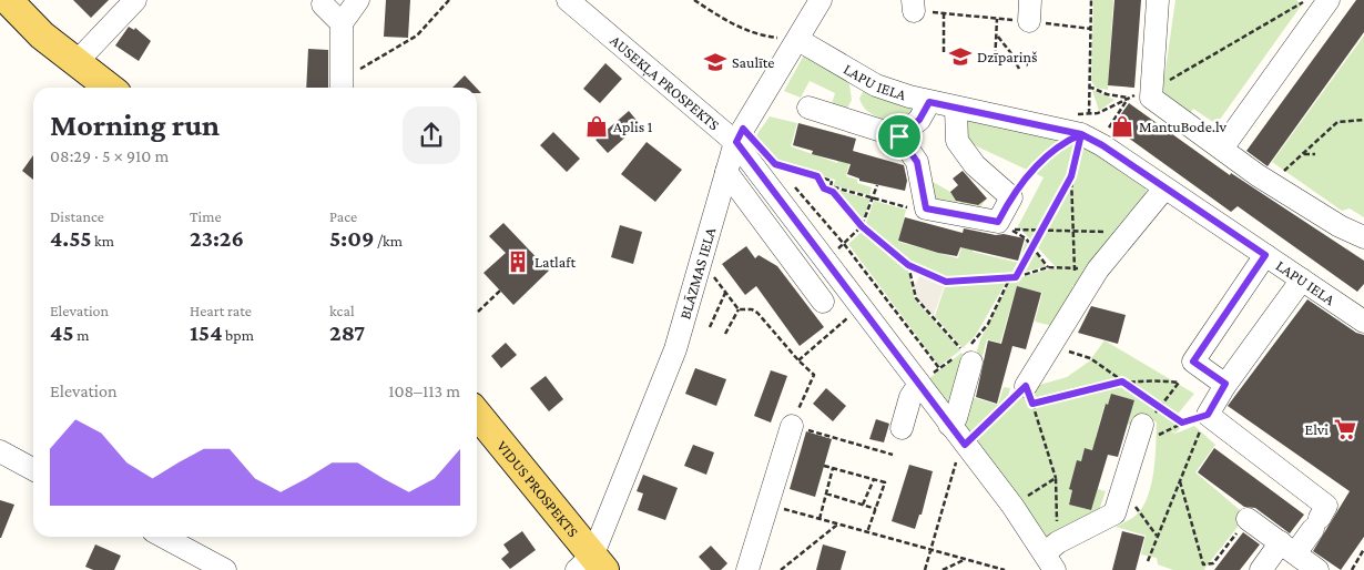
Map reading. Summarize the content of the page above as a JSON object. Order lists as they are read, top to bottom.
{
  "streets": {
    "main road": ["VIDUS PROSPEKTS"],
    "street": ["LAPU IELA", "AUSEKĻA PROSPEKTS", "BLĀZMAS IELA"]
  },
  "crossings": [
    ["LAPU IELA", "BLĀZMAS IELA"],
    ["AUSEKĻA PROSPEKTS", "BLĀZMAS IELA"],
    ["BLĀZMAS IELA", "VIDUS PROSPEKTS"]
  ],
  "places": {
    "school or university": ["Dzīpariņš", "Saulīte"],
    "shop": ["Aplis 1", "MantuBode.lv"],
    "building": ["Latlaft"],
    "supermarket": ["Elvi"]
  },
  "page": {
    "heading": ["Morning run", "08:29 · 5 × 910 m"],
    "stats": [
      ["Distance", "4.55 km"],
      ["Time", "23:26"],
      ["Pace", "5:09 /km"],
      ["Elevation", "45 m"],
      ["Heart rate", "154 bpm"],
      ["kcal", "287"]
    ],
    "chart": ["Elevation", "108–113 m"]
  }
}
